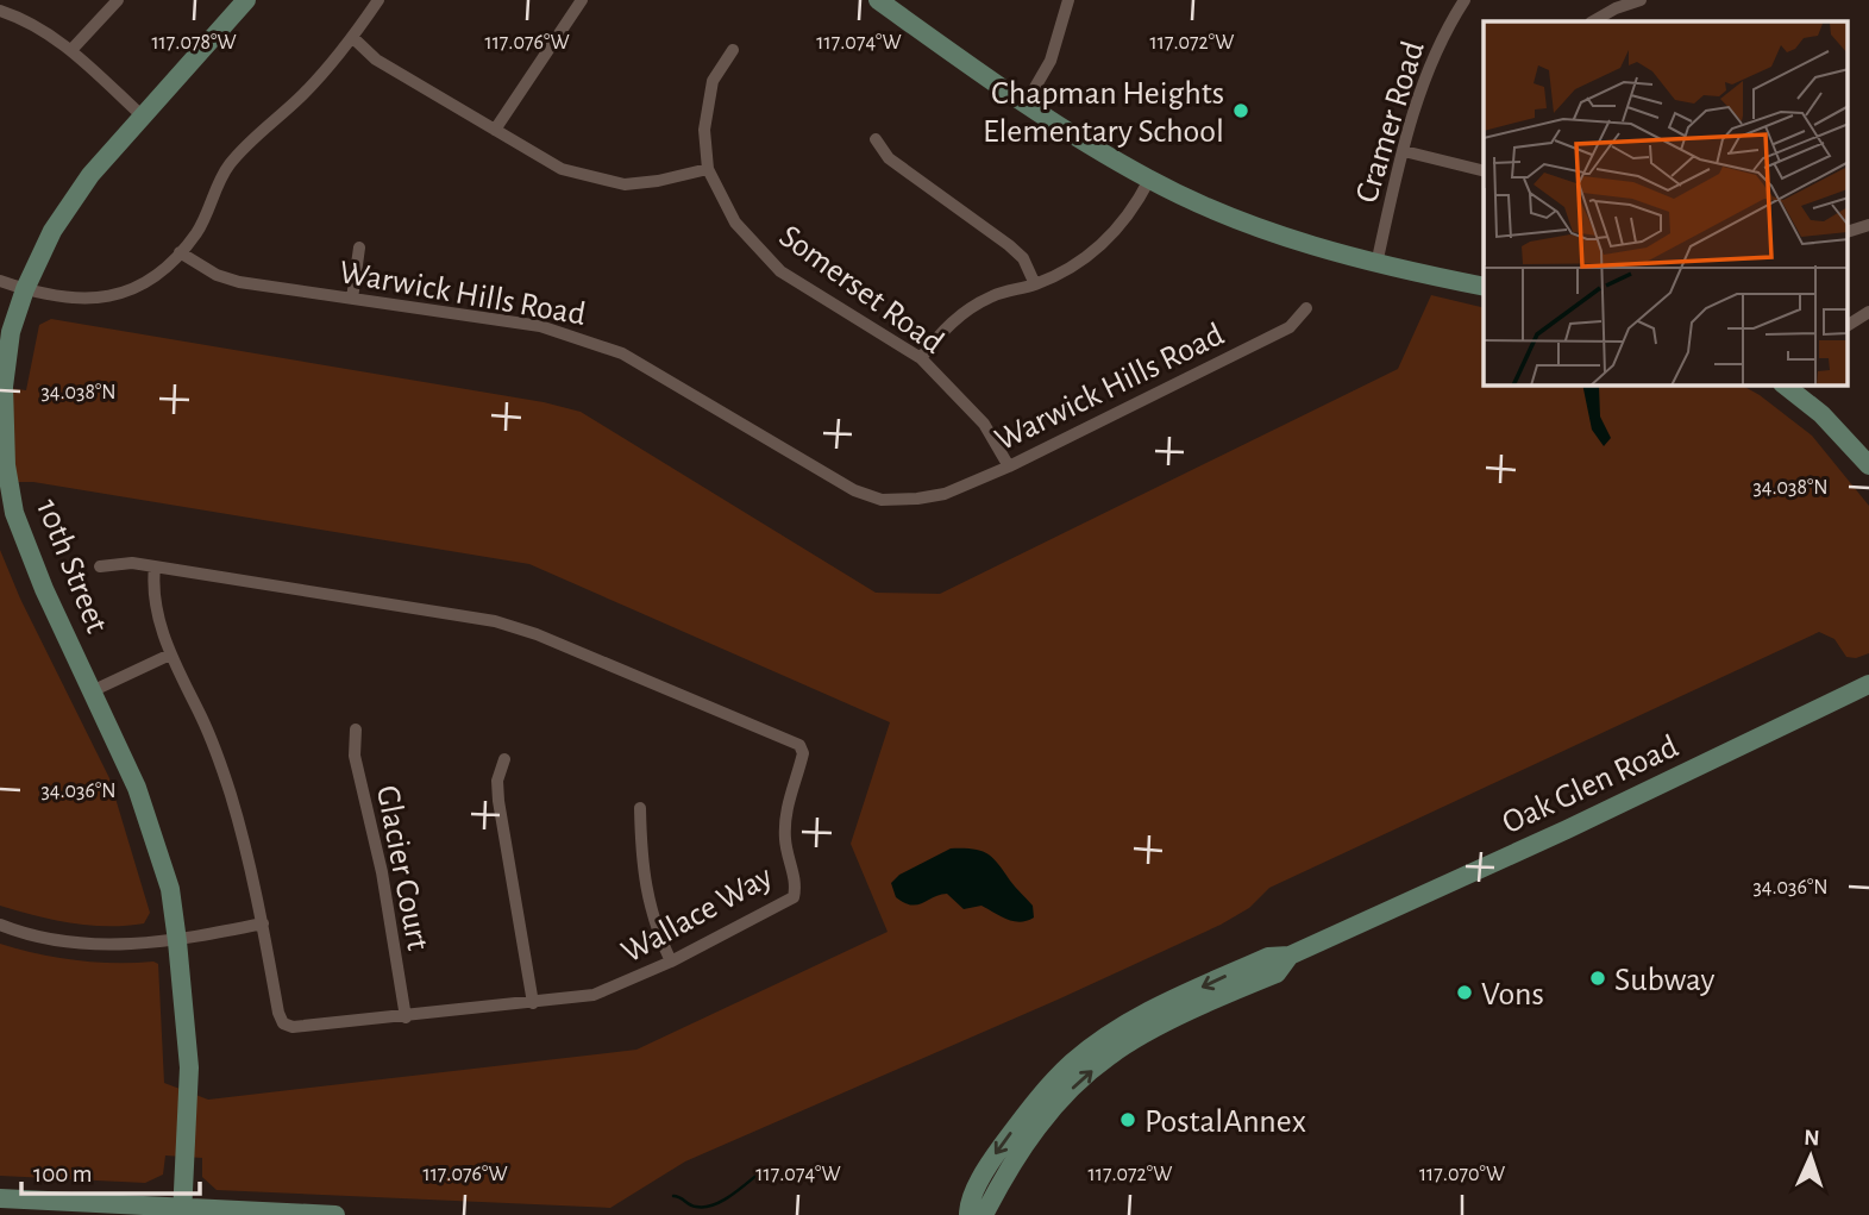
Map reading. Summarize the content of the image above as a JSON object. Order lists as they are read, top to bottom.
{
  "streets": {
    "street": [
      "Cramer Road",
      "Somerset Road",
      "Warwick Hills Road",
      "10th Street",
      "Oak Glen Road",
      "Glacier Court",
      "Wallace Way"
    ]
  },
  "crossings": [
    ["Somerset Road", "Warwick Hills Road"],
    ["Glacier Court", "Wallace Way"]
  ],
  "places": [
    "Chapman Heights Elementary School",
    "Subway",
    "Vons",
    "PostalAnnex"
  ],
  "scale_bar": "100 m",
  "north": "top",
  "coordinates": [
    "117.078°W",
    "117.076°W",
    "117.074°W",
    "117.072°W",
    "34.038°N",
    "34.036°N",
    "117.070°W"
  ]
}
